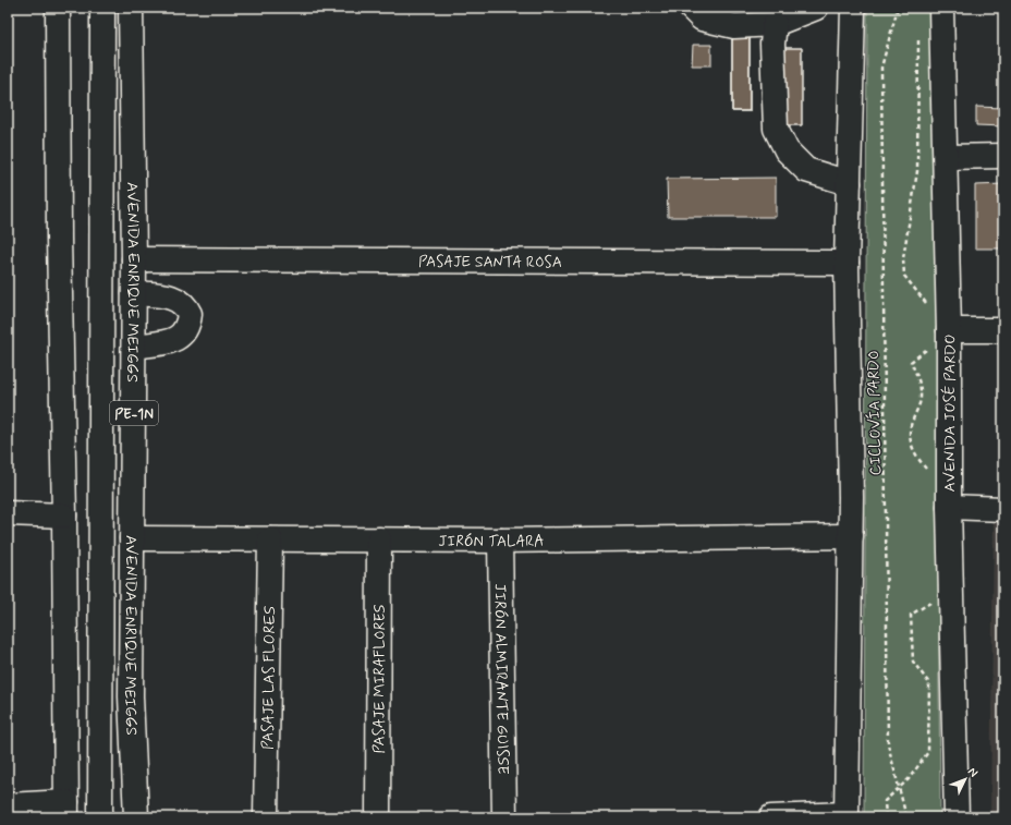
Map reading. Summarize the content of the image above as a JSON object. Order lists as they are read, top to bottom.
{
  "streets": {
    "main road": [
      "PASAJE SANTA ROSA",
      "AVENIDA ENRIQUE MEIGGS",
      "PE-1N",
      "AVENIDA JOSÉ PARDO",
      "JIRÓN TALARA",
      "PASAJE LAS FLORES",
      "PASAJE MIRAFLORES",
      "JIRÓN ALMIRANTE GUISSE"
    ],
    "path": ["CICLOVÍA PARDO"]
  },
  "crossings": [
    ["PASAJE SANTA ROSA", "AVENIDA ENRIQUE MEIGGS"],
    ["AVENIDA ENRIQUE MEIGGS", "JIRÓN TALARA"],
    ["JIRÓN TALARA", "PASAJE LAS FLORES"],
    ["JIRÓN TALARA", "PASAJE MIRAFLORES"],
    ["JIRÓN TALARA", "JIRÓN ALMIRANTE GUISSE"]
  ],
  "north": "top right"
}
